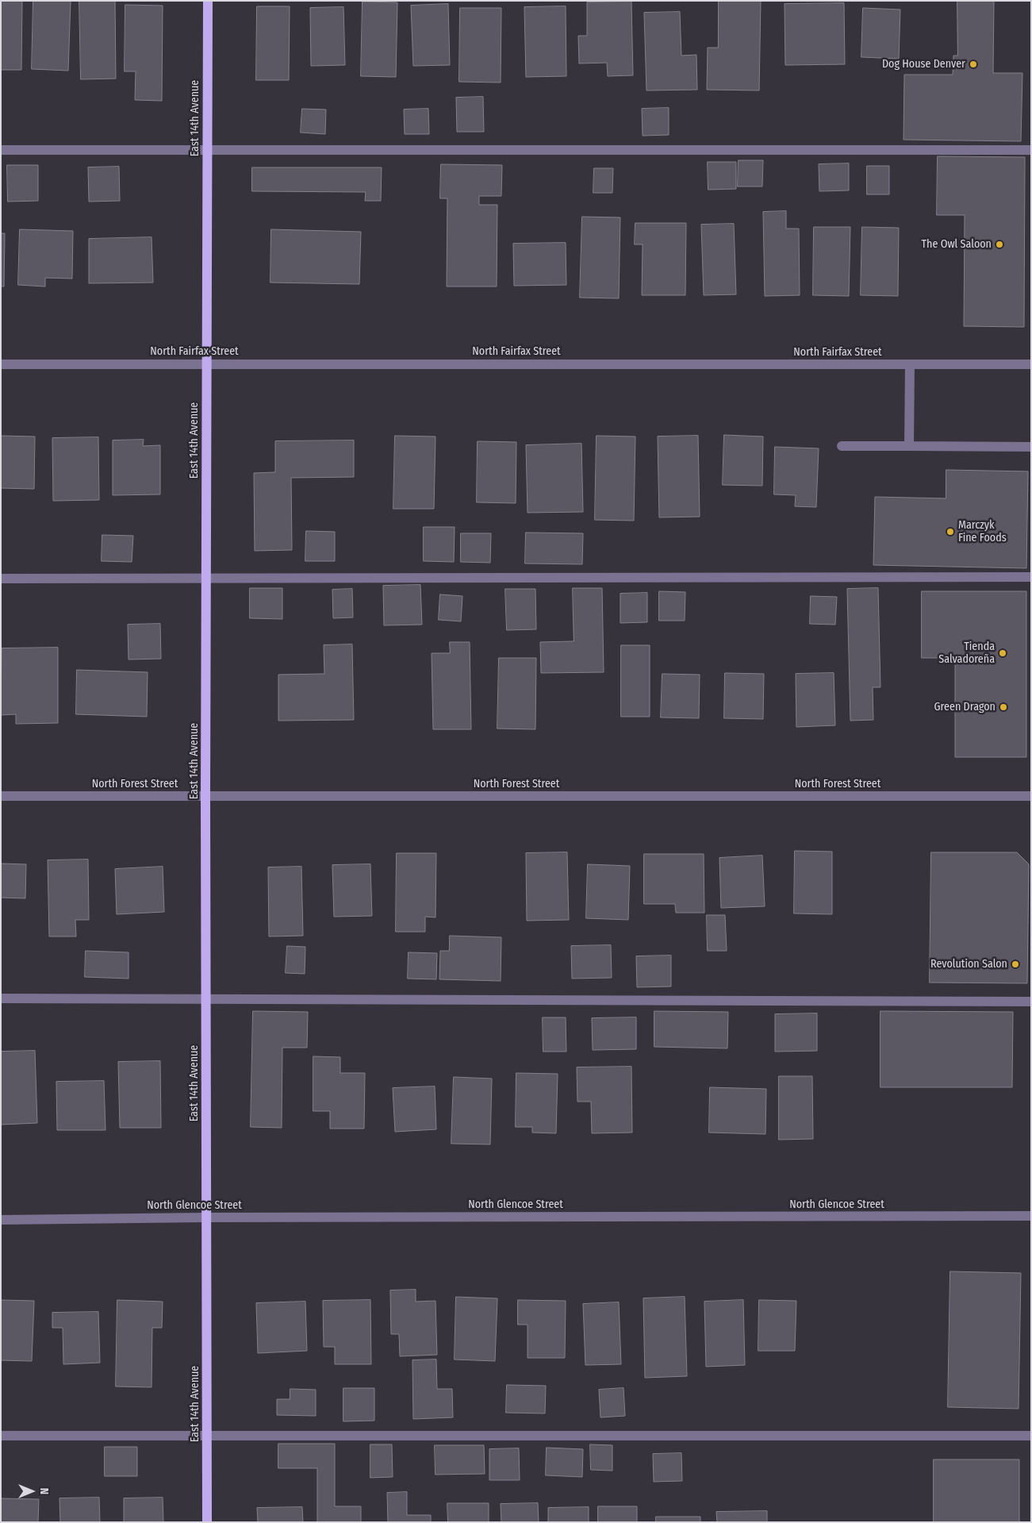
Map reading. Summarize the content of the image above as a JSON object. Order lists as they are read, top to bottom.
{
  "streets": {
    "main road": ["East 14th Avenue"],
    "street": ["North Fairfax Street", "North Forest Street", "North Glencoe Street"]
  },
  "crossings": [
    ["East 14th Avenue", "North Fairfax Street"],
    ["East 14th Avenue", "North Forest Street"],
    ["East 14th Avenue", "North Glencoe Street"]
  ],
  "places": [
    "Dog House Denver",
    "The Owl Saloon",
    "Marczyk Fine Foods",
    "Tienda Salvadoreña",
    "Green Dragon",
    "Revolution Salon"
  ],
  "north": "right"
}
